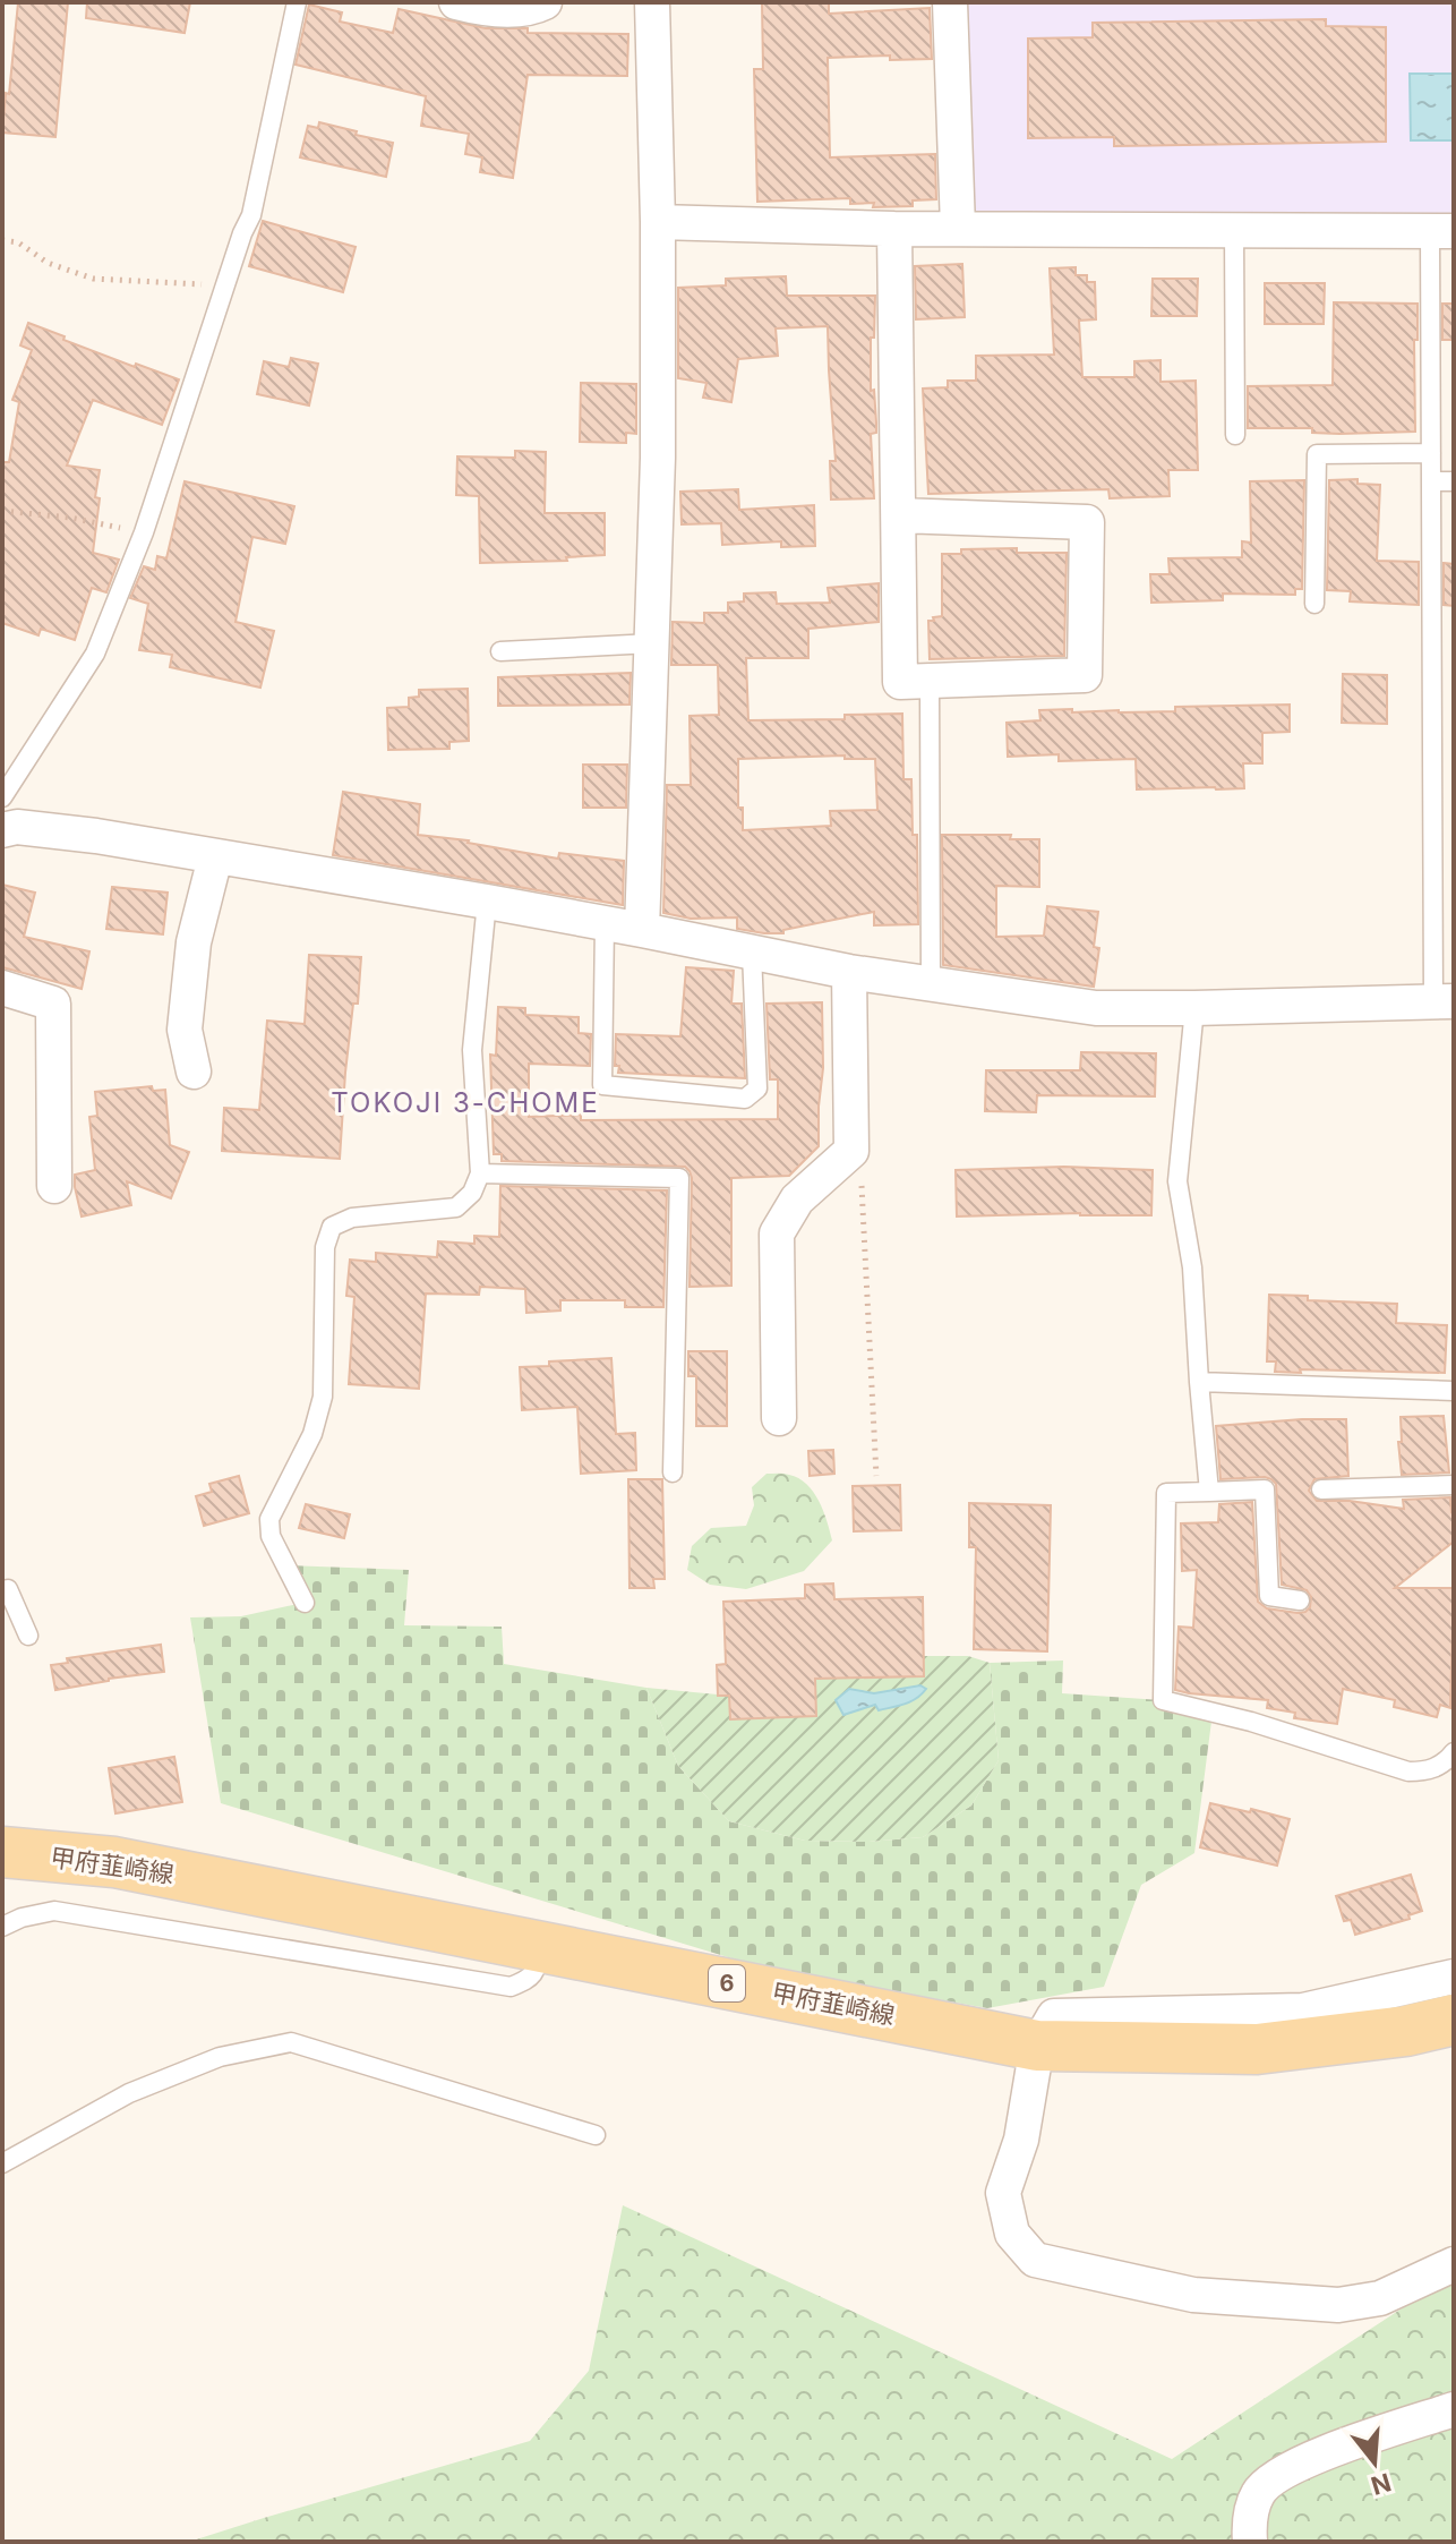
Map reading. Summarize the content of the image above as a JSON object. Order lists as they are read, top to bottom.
{
  "streets": {
    "main road": ["甲府韮崎線", "6"]
  },
  "districts": ["TOKOJI 3-CHOME"],
  "north": "bottom"
}
